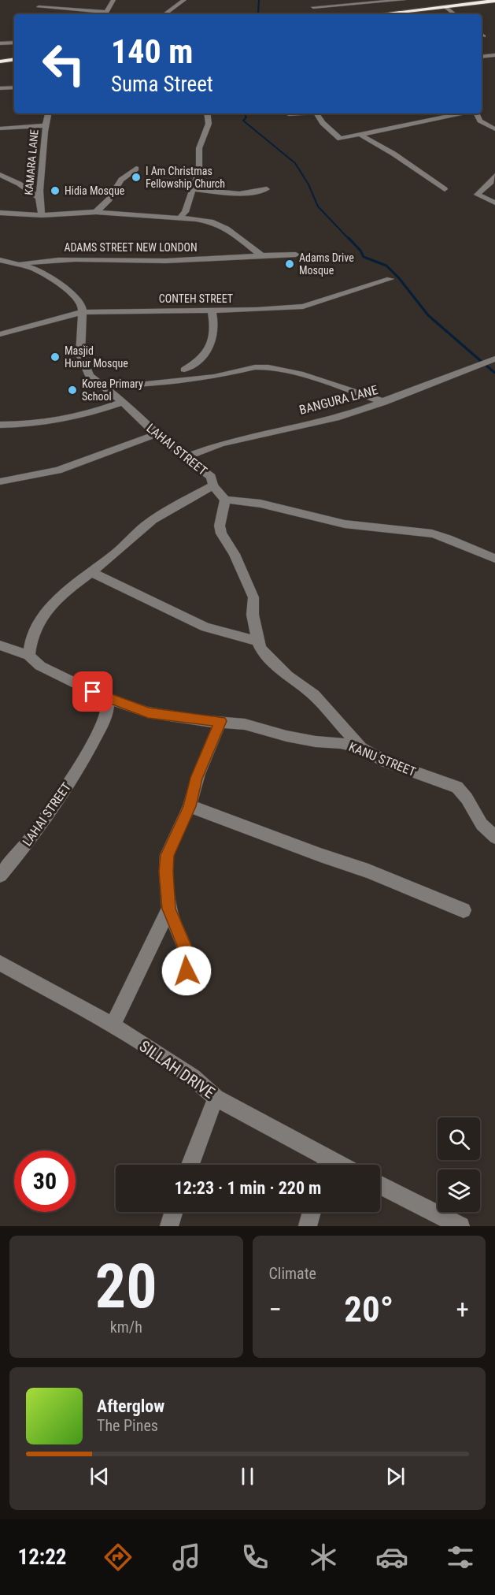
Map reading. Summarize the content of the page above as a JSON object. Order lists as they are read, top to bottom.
{
  "streets": {
    "street": [
      "KAMARA LANE",
      "ADAMS STREET NEW LONDON",
      "CONTEH STREET",
      "BANGURA LANE",
      "LAHAI STREET",
      "KANU STREET",
      "SILLAH DRIVE"
    ]
  },
  "crossings": [
    ["CONTEH STREET", "LAHAI STREET"],
    ["BANGURA LANE", "LAHAI STREET"],
    ["LAHAI STREET", "KANU STREET"]
  ],
  "places": [
    "I Am Christmas Fellowship Church",
    "Hidia Mosque",
    "Adams Drive Mosque",
    "Masjid Hunur Mosque",
    "Korea Primary School"
  ],
  "page": {
    "turn": ["140 m", "Suma Street"],
    "limit": "30",
    "trip": "12:23 · 1 min · 220 m",
    "tile": [
      ["20", "km/h"],
      "Climate"
    ],
    "heat": ["−", "20°", "+"],
    "song": ["Afterglow", "The Pines"],
    "tabs": "12:22"
  }
}
